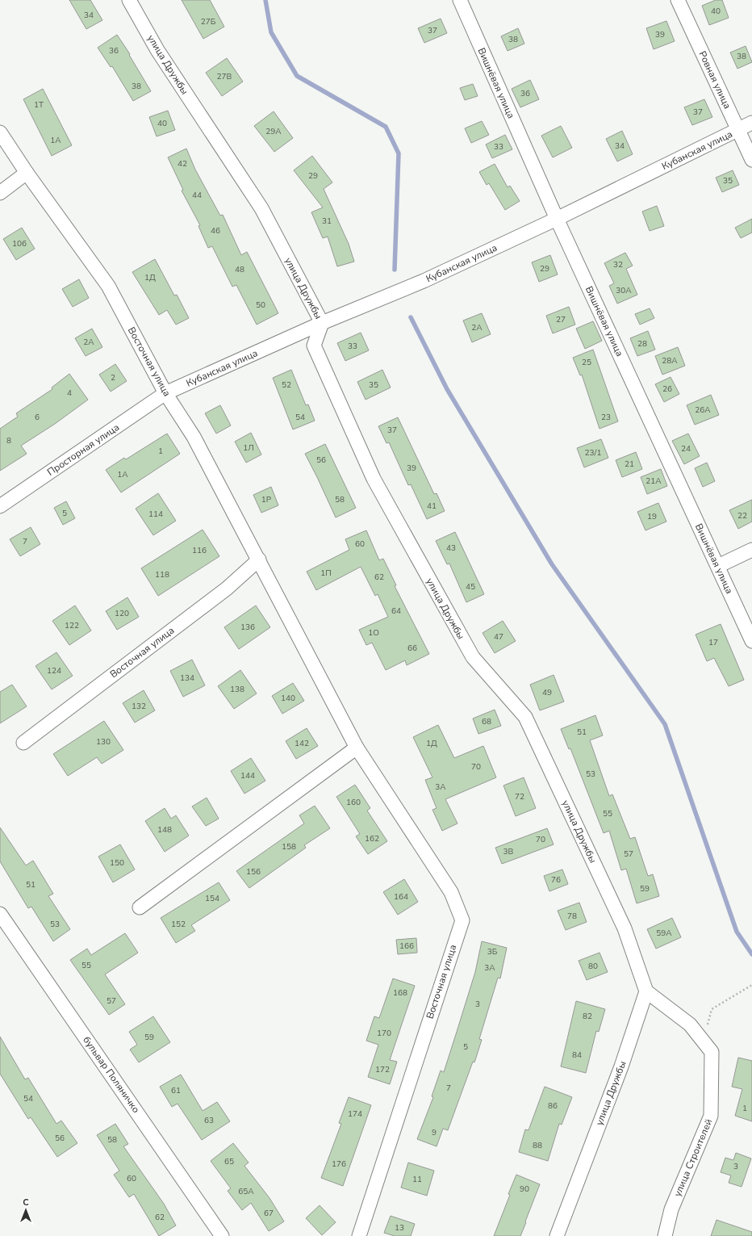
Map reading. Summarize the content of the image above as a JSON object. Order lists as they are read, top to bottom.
{
  "streets": {
    "street": [
      "улица Дружбы",
      "Ровная улица",
      "Вишнёвая улица",
      "Кубанская улица",
      "Восточная улица",
      "Просторная улица",
      "бульвар Поляничко",
      "улица Строителей"
    ]
  },
  "crossings": [
    ["улица Дружбы", "Кубанская улица"],
    ["улица Дружбы", "улица Строителей"],
    ["Ровная улица", "Кубанская улица"],
    ["Вишнёвая улица", "Кубанская улица"],
    ["Кубанская улица", "Восточная улица"],
    ["Кубанская улица", "Просторная улица"],
    ["Восточная улица", "Просторная улица"]
  ],
  "house_numbers": [
    "40",
    "34",
    "27Б",
    "37",
    "39",
    "38",
    "36",
    "38",
    "27В",
    "38",
    "36",
    "1Т",
    "37",
    "40",
    "29А",
    "1А",
    "34",
    "33",
    "42",
    "29",
    "35",
    "44",
    "31",
    "46",
    "106",
    "32",
    "29",
    "48",
    "1Д",
    "30А",
    "50",
    "27",
    "2А",
    "2А",
    "28",
    "33",
    "28А",
    "25",
    "2",
    "52",
    "35",
    "26",
    "4",
    "26А",
    "6",
    "54",
    "23",
    "37",
    "8",
    "1Л",
    "24",
    "1",
    "23/1",
    "56",
    "21",
    "39",
    "1А",
    "21А",
    "1Р",
    "58",
    "41",
    "5",
    "114",
    "22",
    "19",
    "7",
    "60",
    "43",
    "116",
    "1П",
    "118",
    "62",
    "45",
    "64",
    "120",
    "122",
    "136",
    "1О",
    "47",
    "17",
    "66",
    "124",
    "134",
    "138",
    "49",
    "140",
    "132",
    "68",
    "51",
    "130",
    "142",
    "1Д",
    "70",
    "53",
    "144",
    "3А",
    "72",
    "160",
    "55",
    "148",
    "162",
    "70",
    "158",
    "3В",
    "57",
    "150",
    "156",
    "76",
    "51",
    "59",
    "164",
    "154",
    "78",
    "53",
    "152",
    "59А",
    "166",
    "3Б",
    "55",
    "80",
    "3А",
    "168",
    "57",
    "3",
    "82",
    "170",
    "59",
    "5",
    "84",
    "172",
    "7",
    "61",
    "54",
    "86",
    "1",
    "174",
    "63",
    "9",
    "56",
    "58",
    "88",
    "65",
    "176",
    "3",
    "60",
    "11",
    "90",
    "65А",
    "67",
    "62",
    "13"
  ],
  "north": "top"
}
